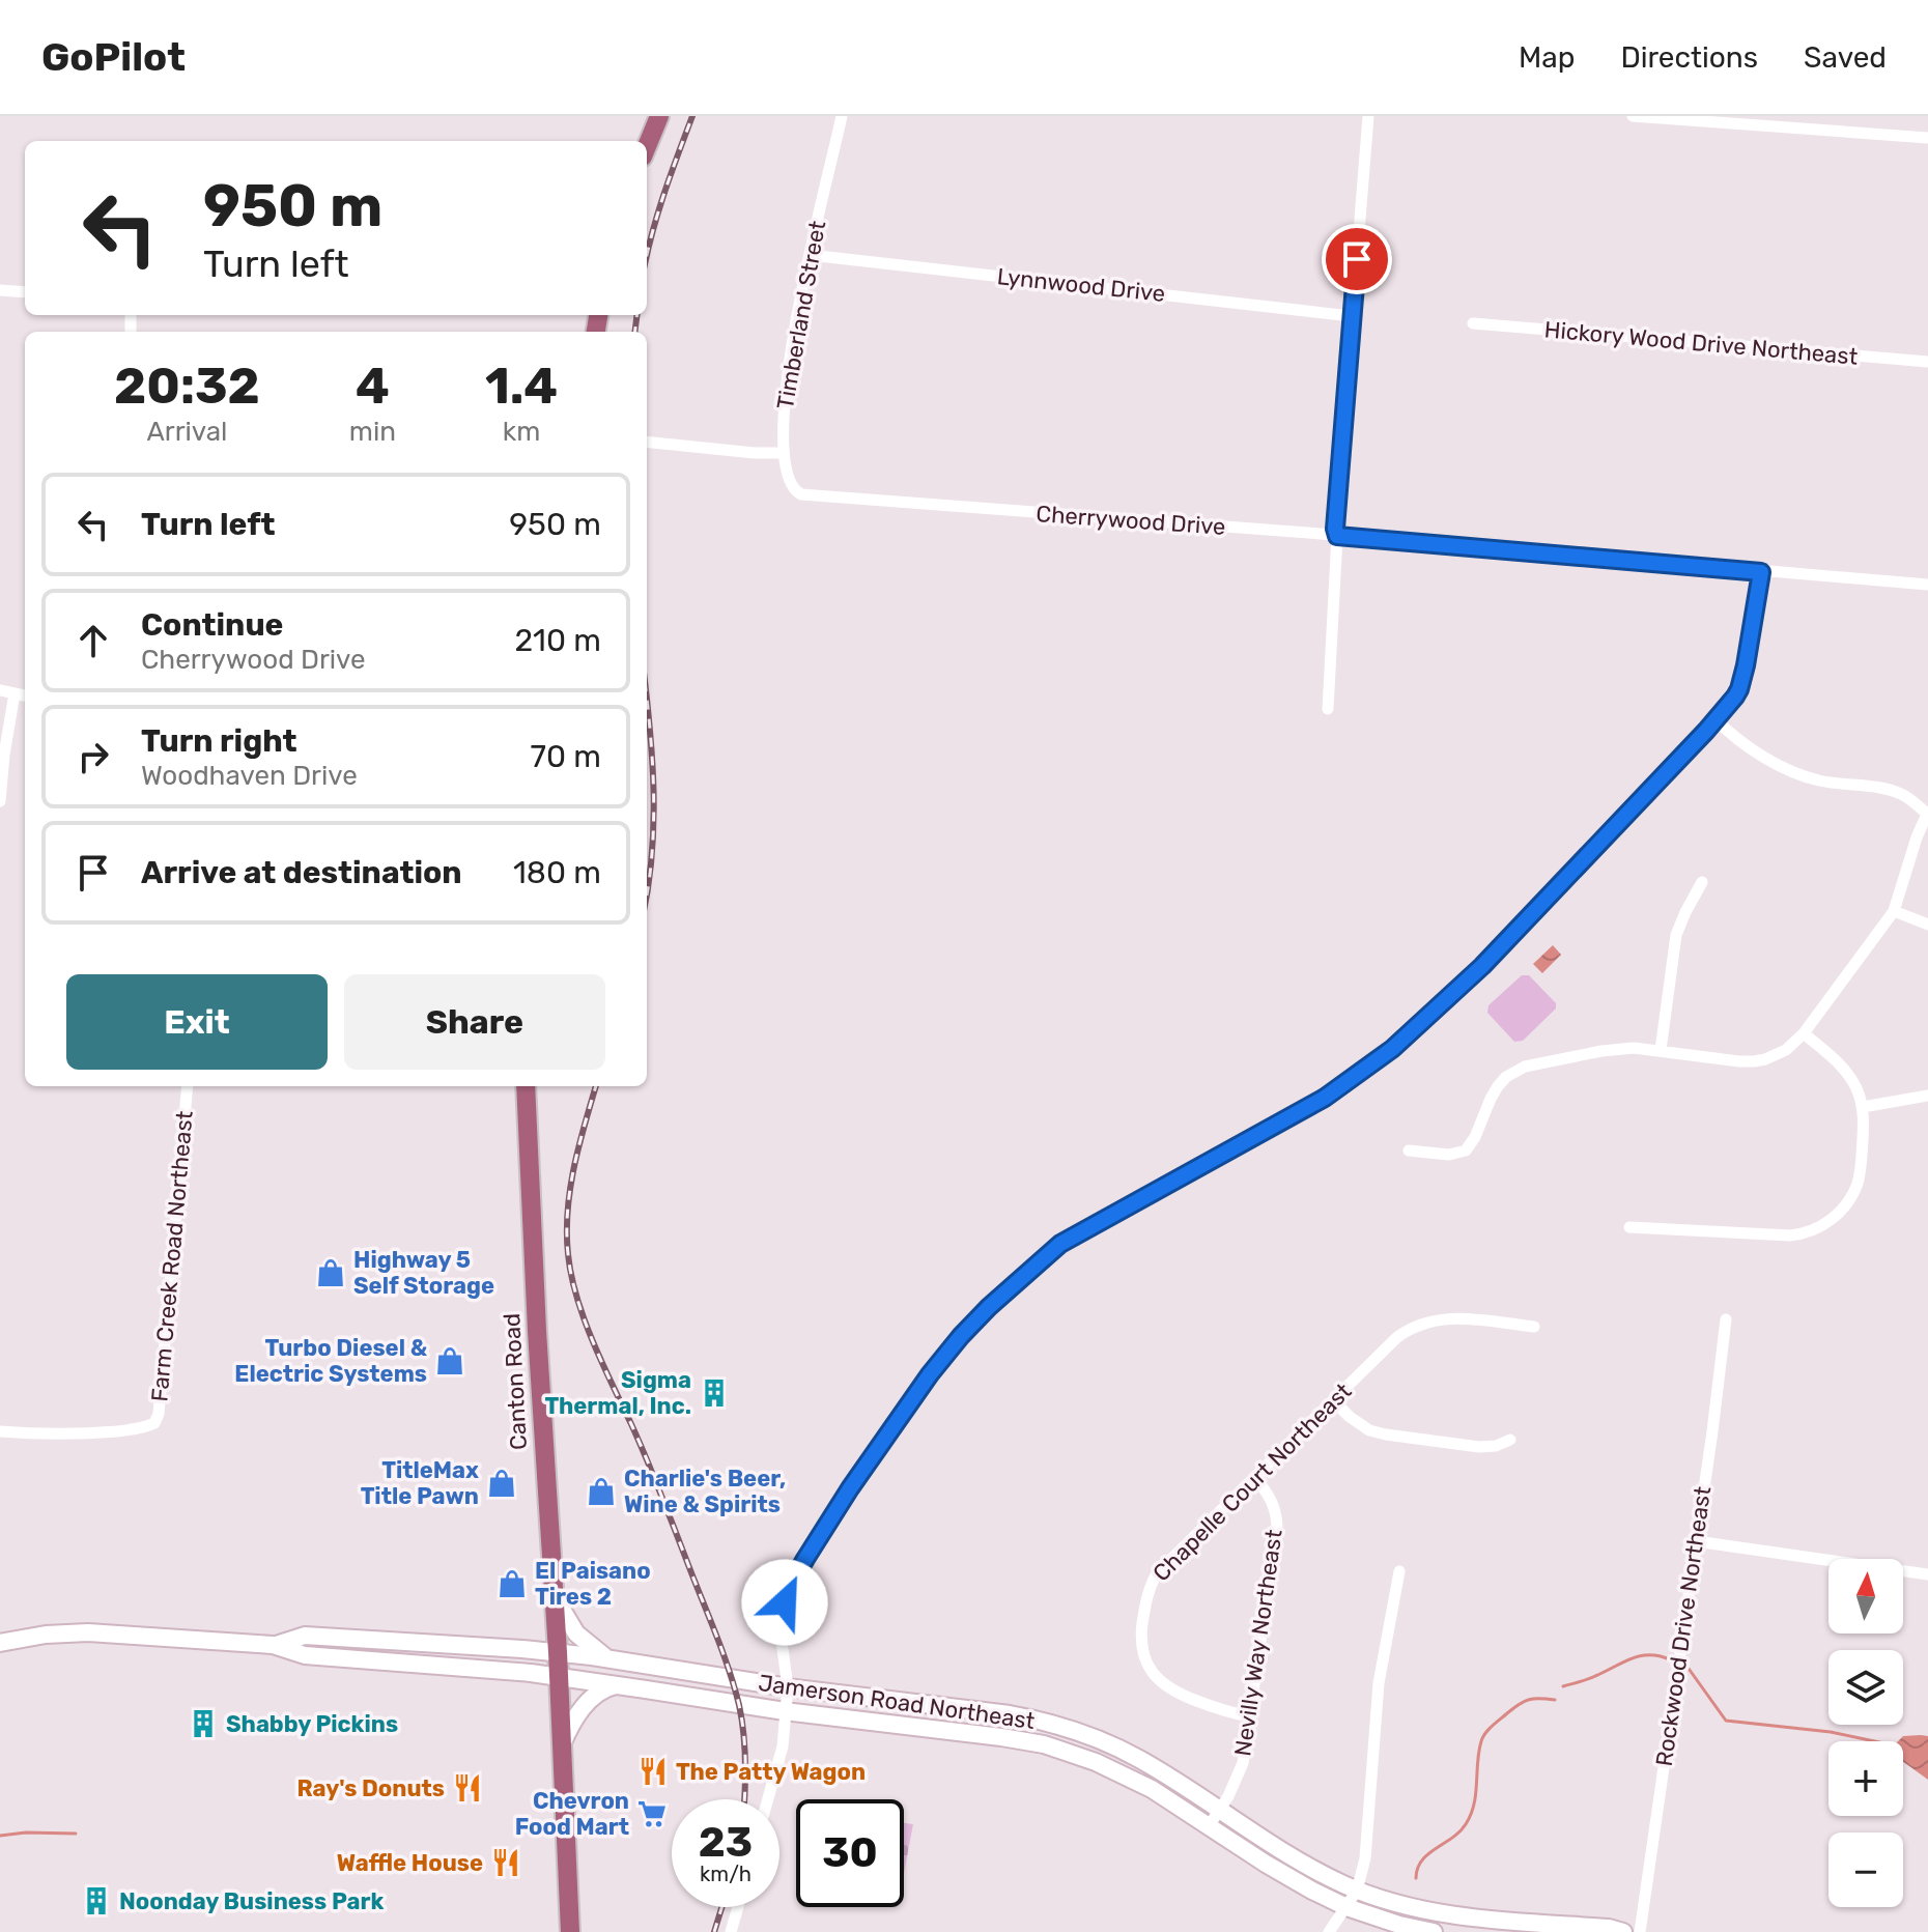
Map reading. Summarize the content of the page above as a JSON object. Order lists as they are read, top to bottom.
{
  "streets": {
    "main road": ["Canton Road"],
    "street": [
      "Lynnwood Drive",
      "Timberland Street",
      "Hickory Wood Drive Northeast",
      "Cherrywood Drive",
      "Farm Creek Road Northeast",
      "Chapelle Court Northeast",
      "Rockwood Drive Northeast",
      "Nevilly Way Northeast",
      "Jamerson Road Northeast"
    ]
  },
  "crossings": [
    ["Lynnwood Drive", "Timberland Street"],
    ["Timberland Street", "Cherrywood Drive"],
    ["Canton Road", "Jamerson Road Northeast"],
    ["Chapelle Court Northeast", "Nevilly Way Northeast"],
    ["Nevilly Way Northeast", "Jamerson Road Northeast"]
  ],
  "places": {
    "shop": [
      "Highway 5 Self Storage",
      "Turbo Diesel & Electric Systems",
      "TitleMax Title Pawn",
      "Charlie's Beer, Wine & Spirits",
      "El Paisano Tires 2"
    ],
    "building": ["Sigma Thermal, Inc.", "Shabby Pickins", "Noonday Business Park"],
    "restaurant": ["The Patty Wagon", "Ray's Donuts", "Waffle House"],
    "supermarket": ["Chevron Food Mart"]
  },
  "north": "top",
  "page": {
    "header": "GoPilot",
    "nav": ["Map", "Directions", "Saved"],
    "turn": ["950 m", "Turn left"],
    "eta": [
      "20:32",
      "Arrival",
      "4",
      "min",
      "1.4",
      "km"
    ],
    "list": [
      {
        "name": "Turn left",
        "value": "950 m"
      },
      {
        "name": "Continue",
        "note": "Cherrywood Drive",
        "value": "210 m"
      },
      {
        "name": "Turn right",
        "note": "Woodhaven Drive",
        "value": "70 m"
      },
      {
        "name": "Arrive at destination",
        "value": "180 m"
      }
    ],
    "buttons": ["Exit", "Share"],
    "map_buttons": ["+", "−"],
    "speed": "23 km/h",
    "limit": "30"
  }
}
